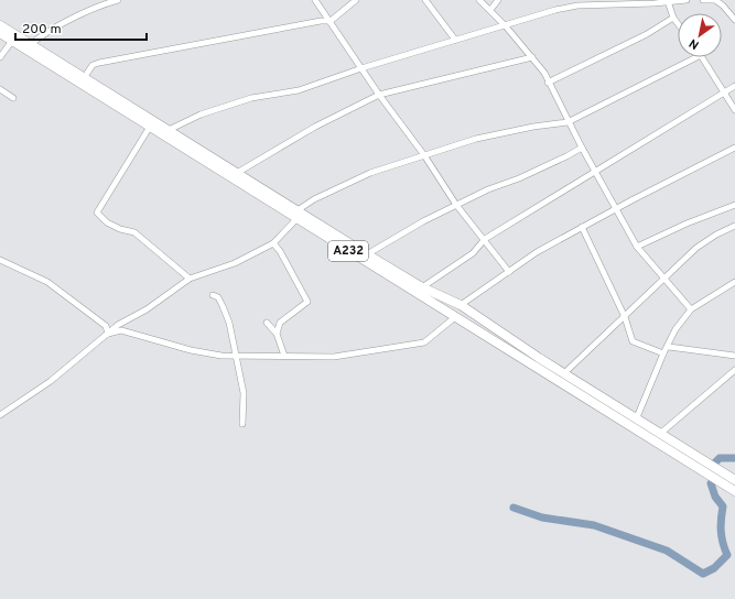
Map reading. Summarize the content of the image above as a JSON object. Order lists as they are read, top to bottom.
{
  "streets": {
    "highway": ["A232"]
  },
  "scale_bar": "200 m",
  "north": "bottom left"
}
